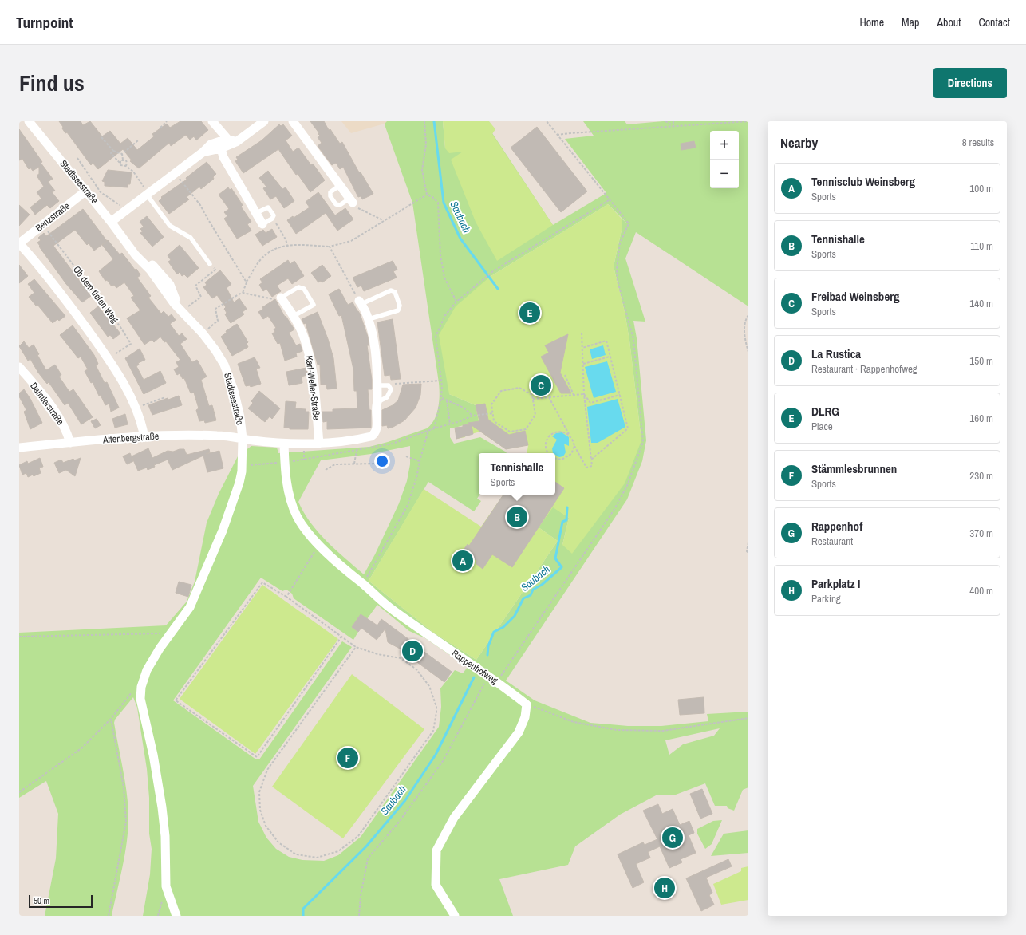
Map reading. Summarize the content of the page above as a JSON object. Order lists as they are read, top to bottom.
{
  "streets": {
    "street": [
      "Stadtseestraße",
      "Benzstraße",
      "Karl-Weller-Straße",
      "Daimlerstraße",
      "Affenbergstraße",
      "Rappenhofweg"
    ],
    "path": ["Ob dem tiefen Weg"]
  },
  "crossings": [
    ["Stadtseestraße", "Benzstraße"],
    ["Stadtseestraße", "Affenbergstraße"],
    ["Benzstraße", "Ob dem tiefen Weg"],
    ["Karl-Weller-Straße", "Affenbergstraße"],
    ["Daimlerstraße", "Affenbergstraße"],
    ["Affenbergstraße", "Rappenhofweg"]
  ],
  "water": ["Saubach"],
  "scale_bar": "50 m",
  "page": {
    "header": "Turnpoint",
    "nav": [
      "Home",
      "Map",
      "About",
      "Contact"
    ],
    "title": "Find us",
    "buttons": "Directions",
    "heading": ["Nearby", "8 results"],
    "map_buttons": ["+", "−"],
    "list": [
      {
        "mark": "A",
        "name": "Tennisclub Weinsberg",
        "note": "Sports",
        "value": "100 m"
      },
      {
        "mark": "B",
        "name": "Tennishalle",
        "note": "Sports",
        "value": "110 m"
      },
      {
        "mark": "C",
        "name": "Freibad Weinsberg",
        "note": "Sports",
        "value": "140 m"
      },
      {
        "mark": "D",
        "name": "La Rustica",
        "note": "Restaurant · Rappenhofweg",
        "value": "150 m"
      },
      {
        "mark": "E",
        "name": "DLRG",
        "note": "Place",
        "value": "160 m"
      },
      {
        "mark": "F",
        "name": "Stämmlesbrunnen",
        "note": "Sports",
        "value": "230 m"
      },
      {
        "mark": "G",
        "name": "Rappenhof",
        "note": "Restaurant",
        "value": "370 m"
      },
      {
        "mark": "H",
        "name": "Parkplatz I",
        "note": "Parking",
        "value": "400 m"
      }
    ],
    "pins": [
      "E",
      "C",
      "B",
      "A",
      "D",
      "F",
      "G",
      "H"
    ],
    "popup": ["Tennishalle", "Sports"],
    "scale": "50 m"
  }
}
